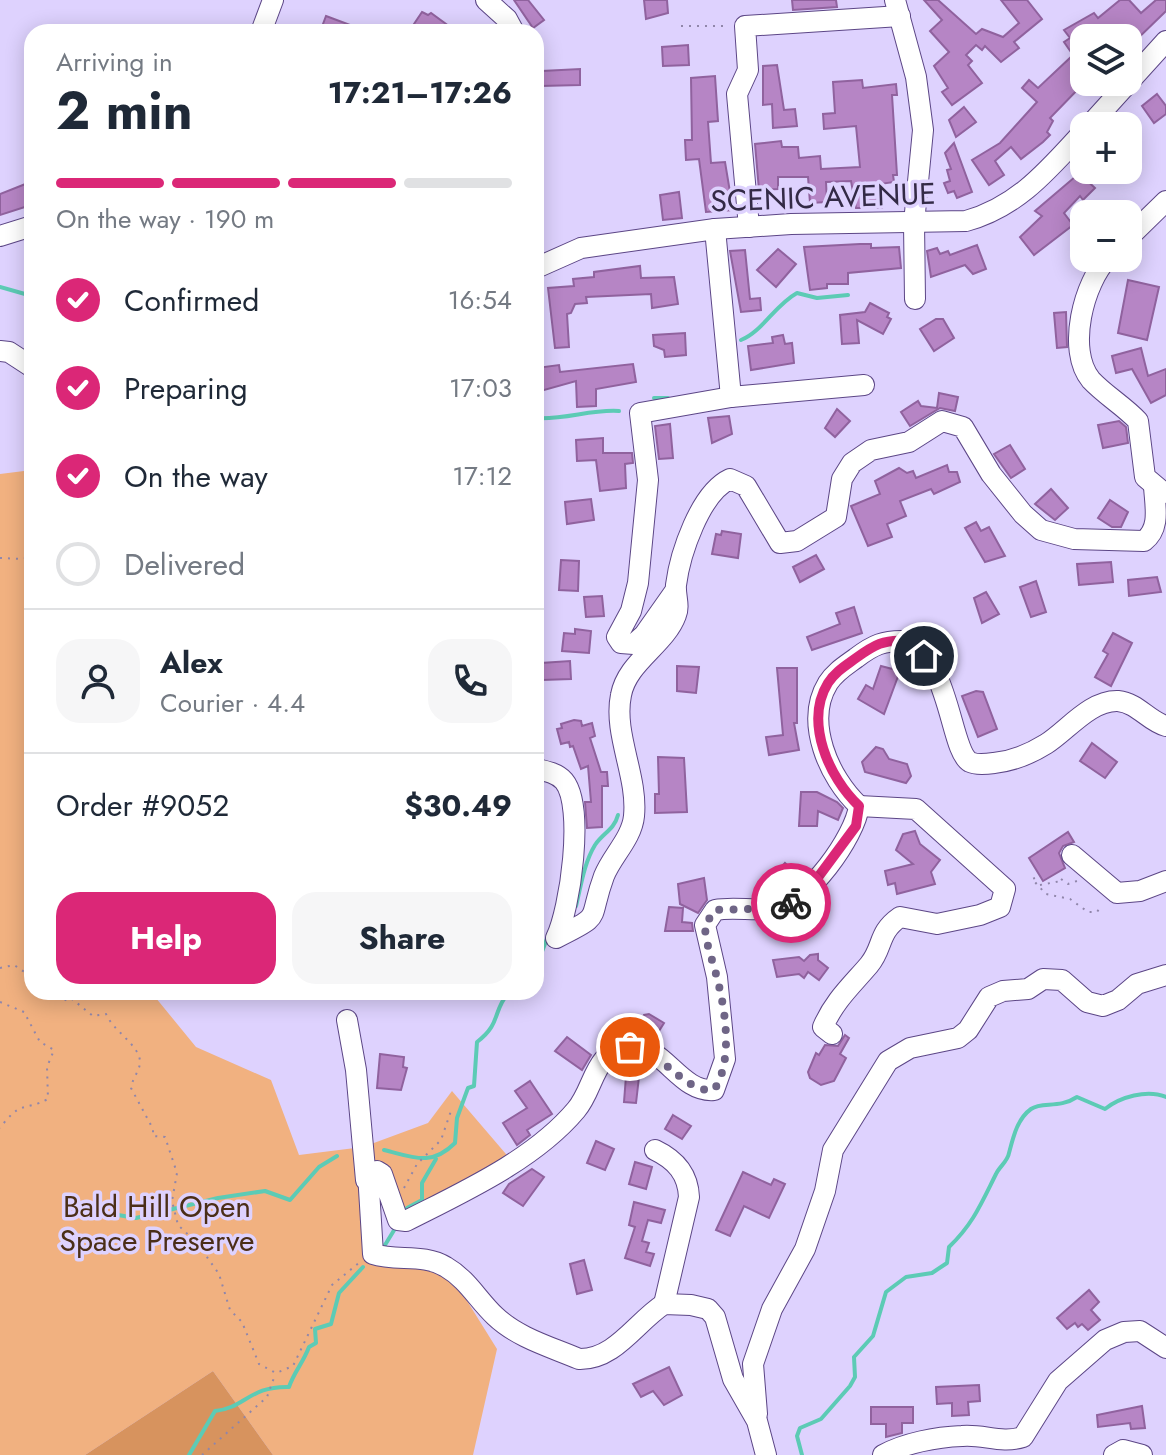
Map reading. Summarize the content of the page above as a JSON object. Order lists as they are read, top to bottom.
{
  "streets": {
    "street": ["SCENIC AVENUE"]
  },
  "parks": ["Bald Hill Open Space Preserve"],
  "page": {
    "map_buttons": ["+", "−"],
    "heading": ["2 min", "Arriving in", "17:21–17:26"],
    "panel": [
      "Alex",
      "Courier · 4.4",
      "Order #9052",
      "$30.49"
    ],
    "bar": "On the way · 190 m",
    "list": [
      ["Confirmed", "16:54"],
      ["Preparing", "17:03"],
      ["On the way", "17:12"],
      "Delivered"
    ],
    "buttons": ["Help", "Share"]
  }
}
